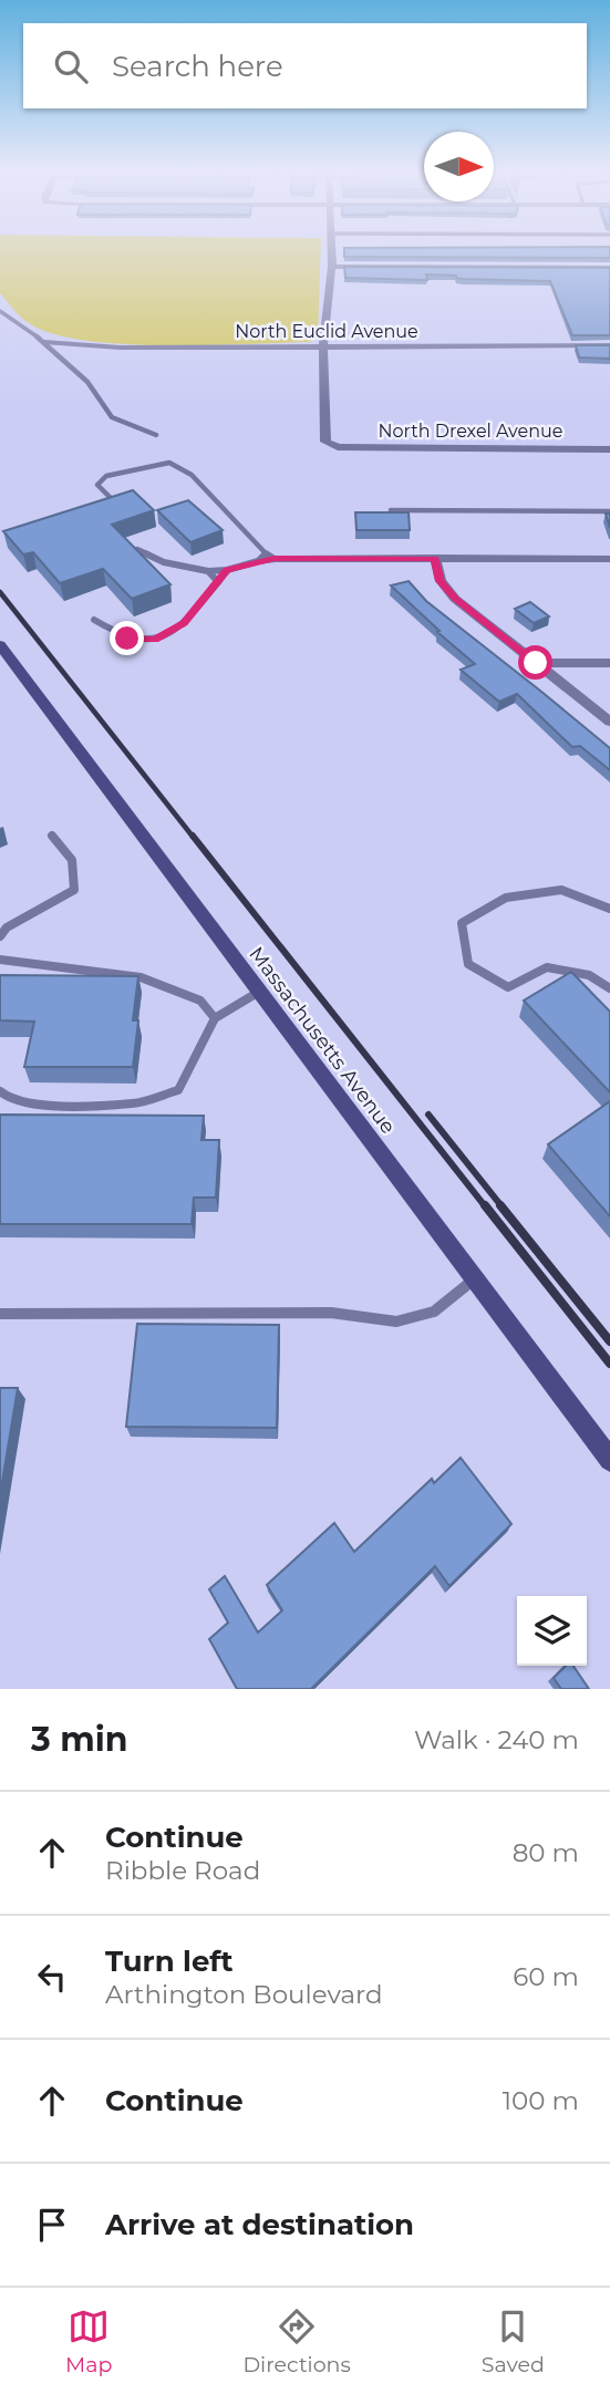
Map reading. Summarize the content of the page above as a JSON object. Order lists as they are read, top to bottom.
{
  "streets": {
    "main road": ["Massachusetts Avenue"],
    "street": ["North Euclid Avenue", "North Drexel Avenue"]
  },
  "crossings": [
    ["North Euclid Avenue", "North Drexel Avenue"]
  ],
  "north": "right",
  "page": {
    "search": "Search here",
    "heading": ["3 min", "Walk · 240 m"],
    "list": [
      ["Continue", "Ribble Road", "80 m"],
      ["Turn left", "Arthington Boulevard", "60 m"],
      ["Continue", "100 m"],
      "Arrive at destination"
    ],
    "nav": ["Map", "Directions", "Saved"]
  }
}
